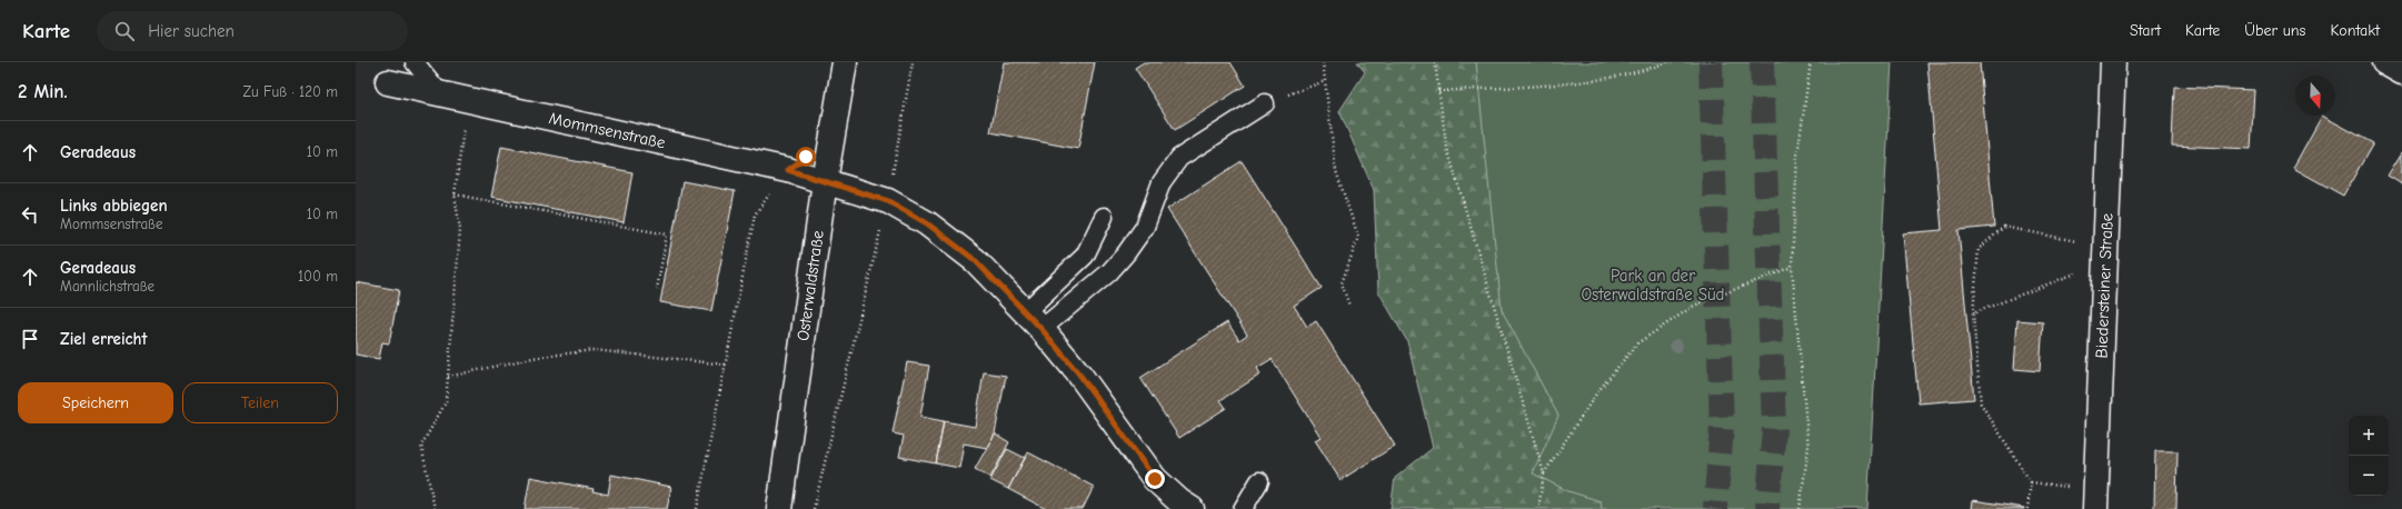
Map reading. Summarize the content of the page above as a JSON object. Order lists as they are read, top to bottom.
{
  "streets": {
    "street": ["Mommsenstraße", "Osterwaldstraße", "Biedersteiner Straße"]
  },
  "crossings": [
    ["Mommsenstraße", "Osterwaldstraße"]
  ],
  "parks": ["Park an der Osterwaldstraße Süd"],
  "north": "bottom",
  "page": {
    "header": "Karte",
    "search": "Hier suchen",
    "nav": [
      "Start",
      "Karte",
      "Über uns",
      "Kontakt"
    ],
    "heading": ["2 Min.", "Zu Fuß · 120 m"],
    "list": [
      ["Geradeaus", "10 m"],
      ["Links abbiegen", "Mommsenstraße", "10 m"],
      ["Geradeaus", "Mannlichstraße", "100 m"],
      "Ziel erreicht"
    ],
    "buttons": ["Speichern", "Teilen"],
    "map_buttons": ["+", "−"]
  }
}
